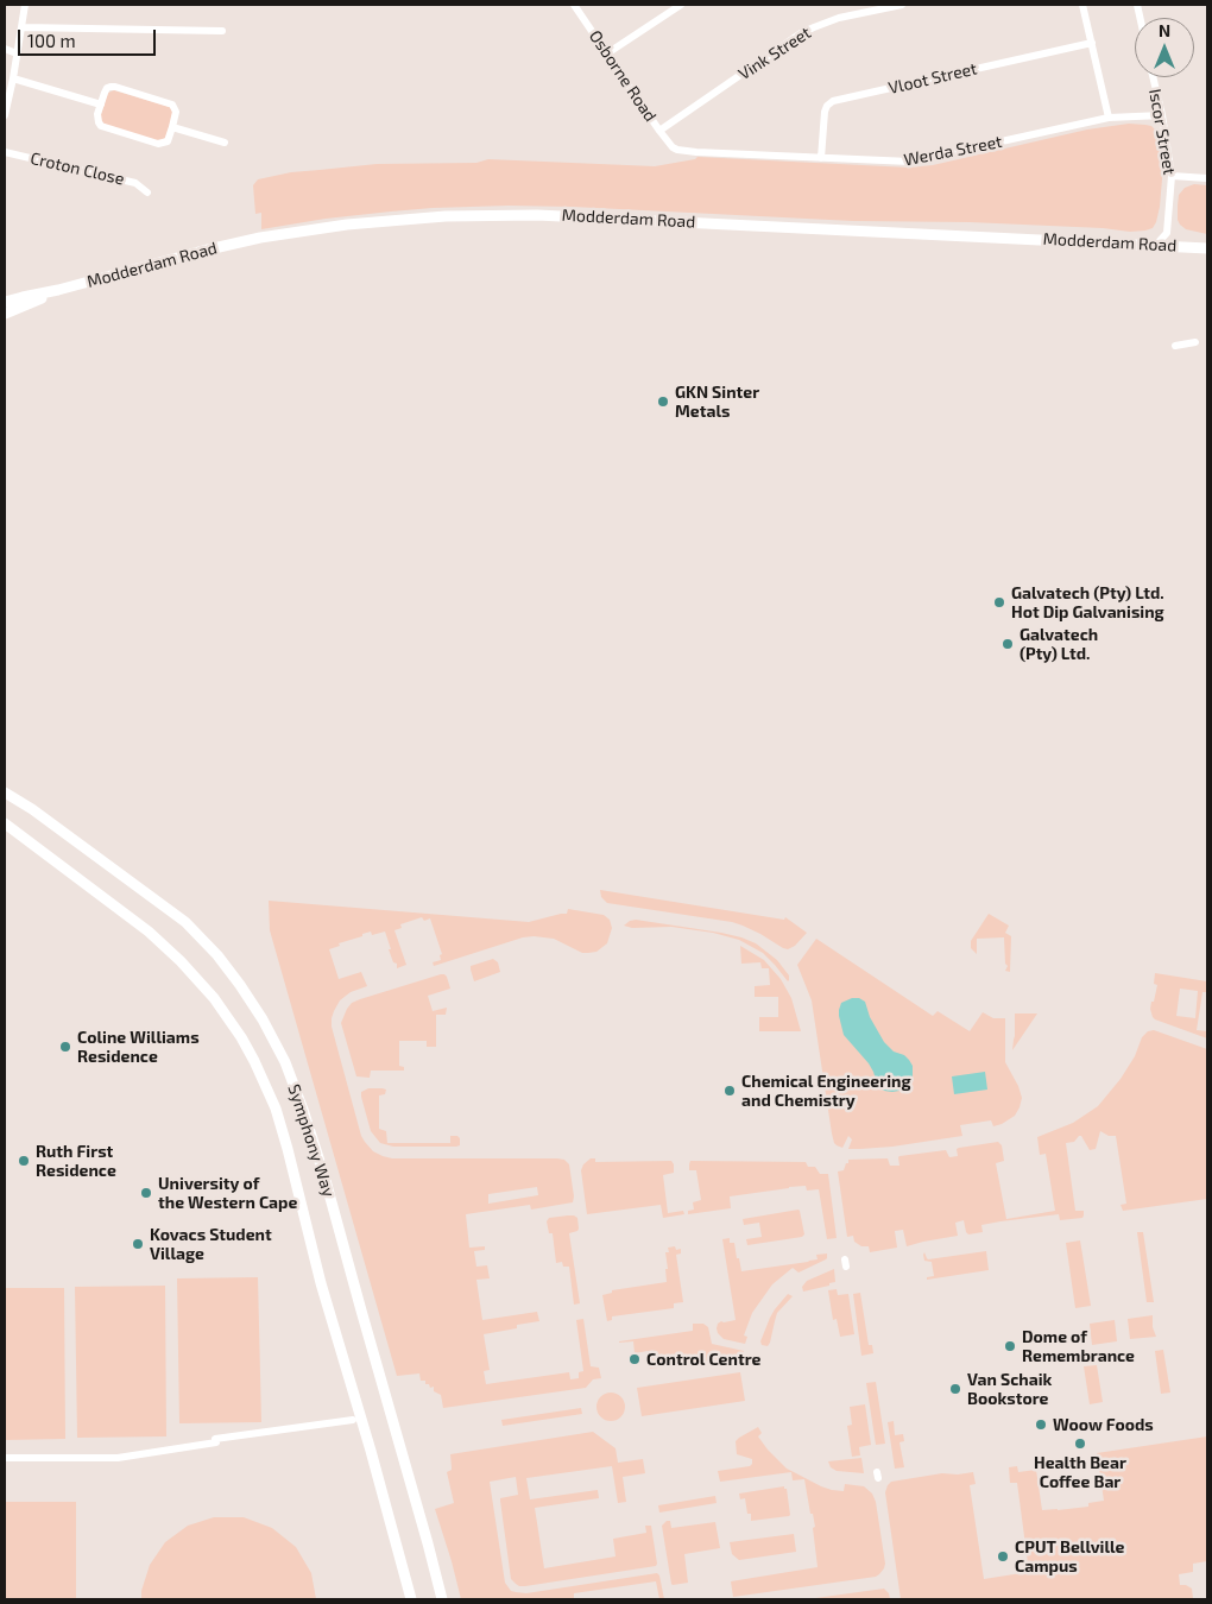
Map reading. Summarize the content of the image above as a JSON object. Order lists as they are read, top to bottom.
{
  "streets": {
    "main road": ["Modderdam Road", "Symphony Way"],
    "street": [
      "Vink Street",
      "Osborne Road",
      "Vloot Street",
      "Iscor Street",
      "Werda Street",
      "Croton Close"
    ]
  },
  "crossings": [
    ["Vink Street", "Osborne Road"],
    ["Osborne Road", "Werda Street"],
    ["Vloot Street", "Werda Street"],
    ["Iscor Street", "Werda Street"]
  ],
  "places": [
    "GKN Sinter Metals",
    "Galvatech (Pty) Ltd. Hot Dip Galvanising",
    "Galvatech (Pty) Ltd.",
    "Coline Williams Residence",
    "Chemical Engineering and Chemistry",
    "Ruth First Residence",
    "University of the Western Cape",
    "Kovacs Student Village",
    "Dome of Remembrance",
    "Control Centre",
    "Van Schaik Bookstore",
    "Woow Foods",
    "Health Bear Coffee Bar",
    "CPUT Bellville Campus"
  ],
  "scale_bar": "100 m",
  "north": "top"
}
